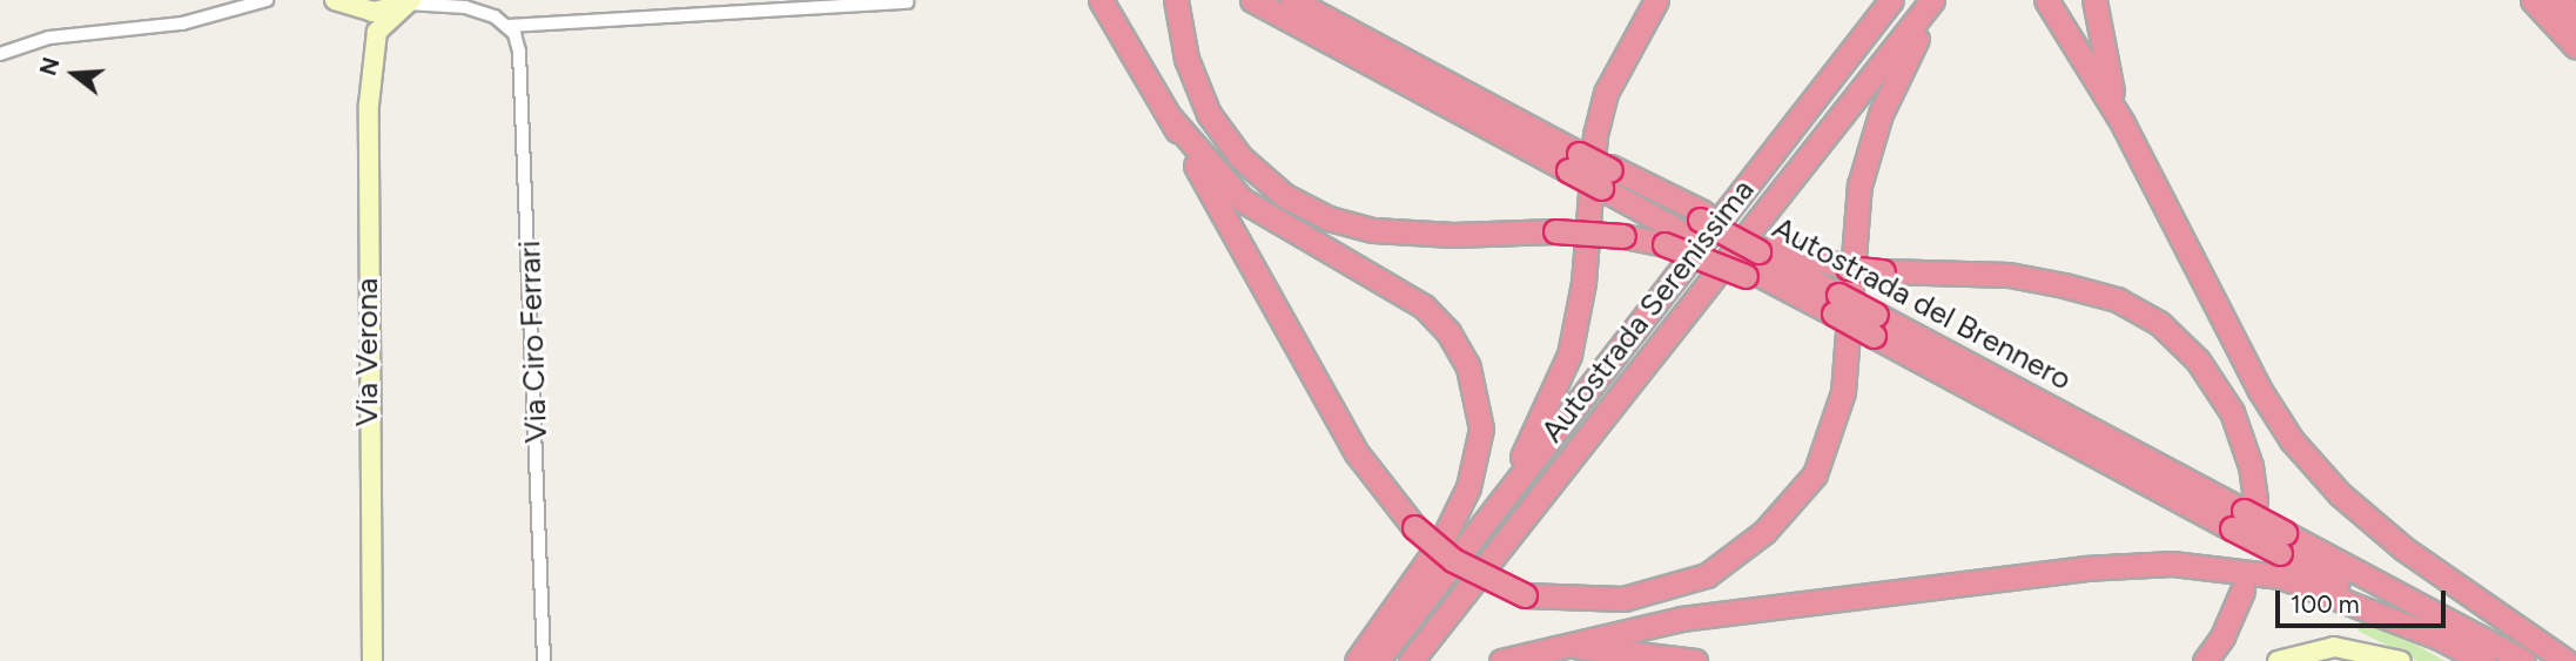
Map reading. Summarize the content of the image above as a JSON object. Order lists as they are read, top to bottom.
{
  "streets": {
    "highway": ["Autostrada del Brennero", "Autostrada Serenissima"],
    "street": ["Via Ciro Ferrari", "Via Verona"]
  },
  "scale_bar": "100 m",
  "north": "left"
}
